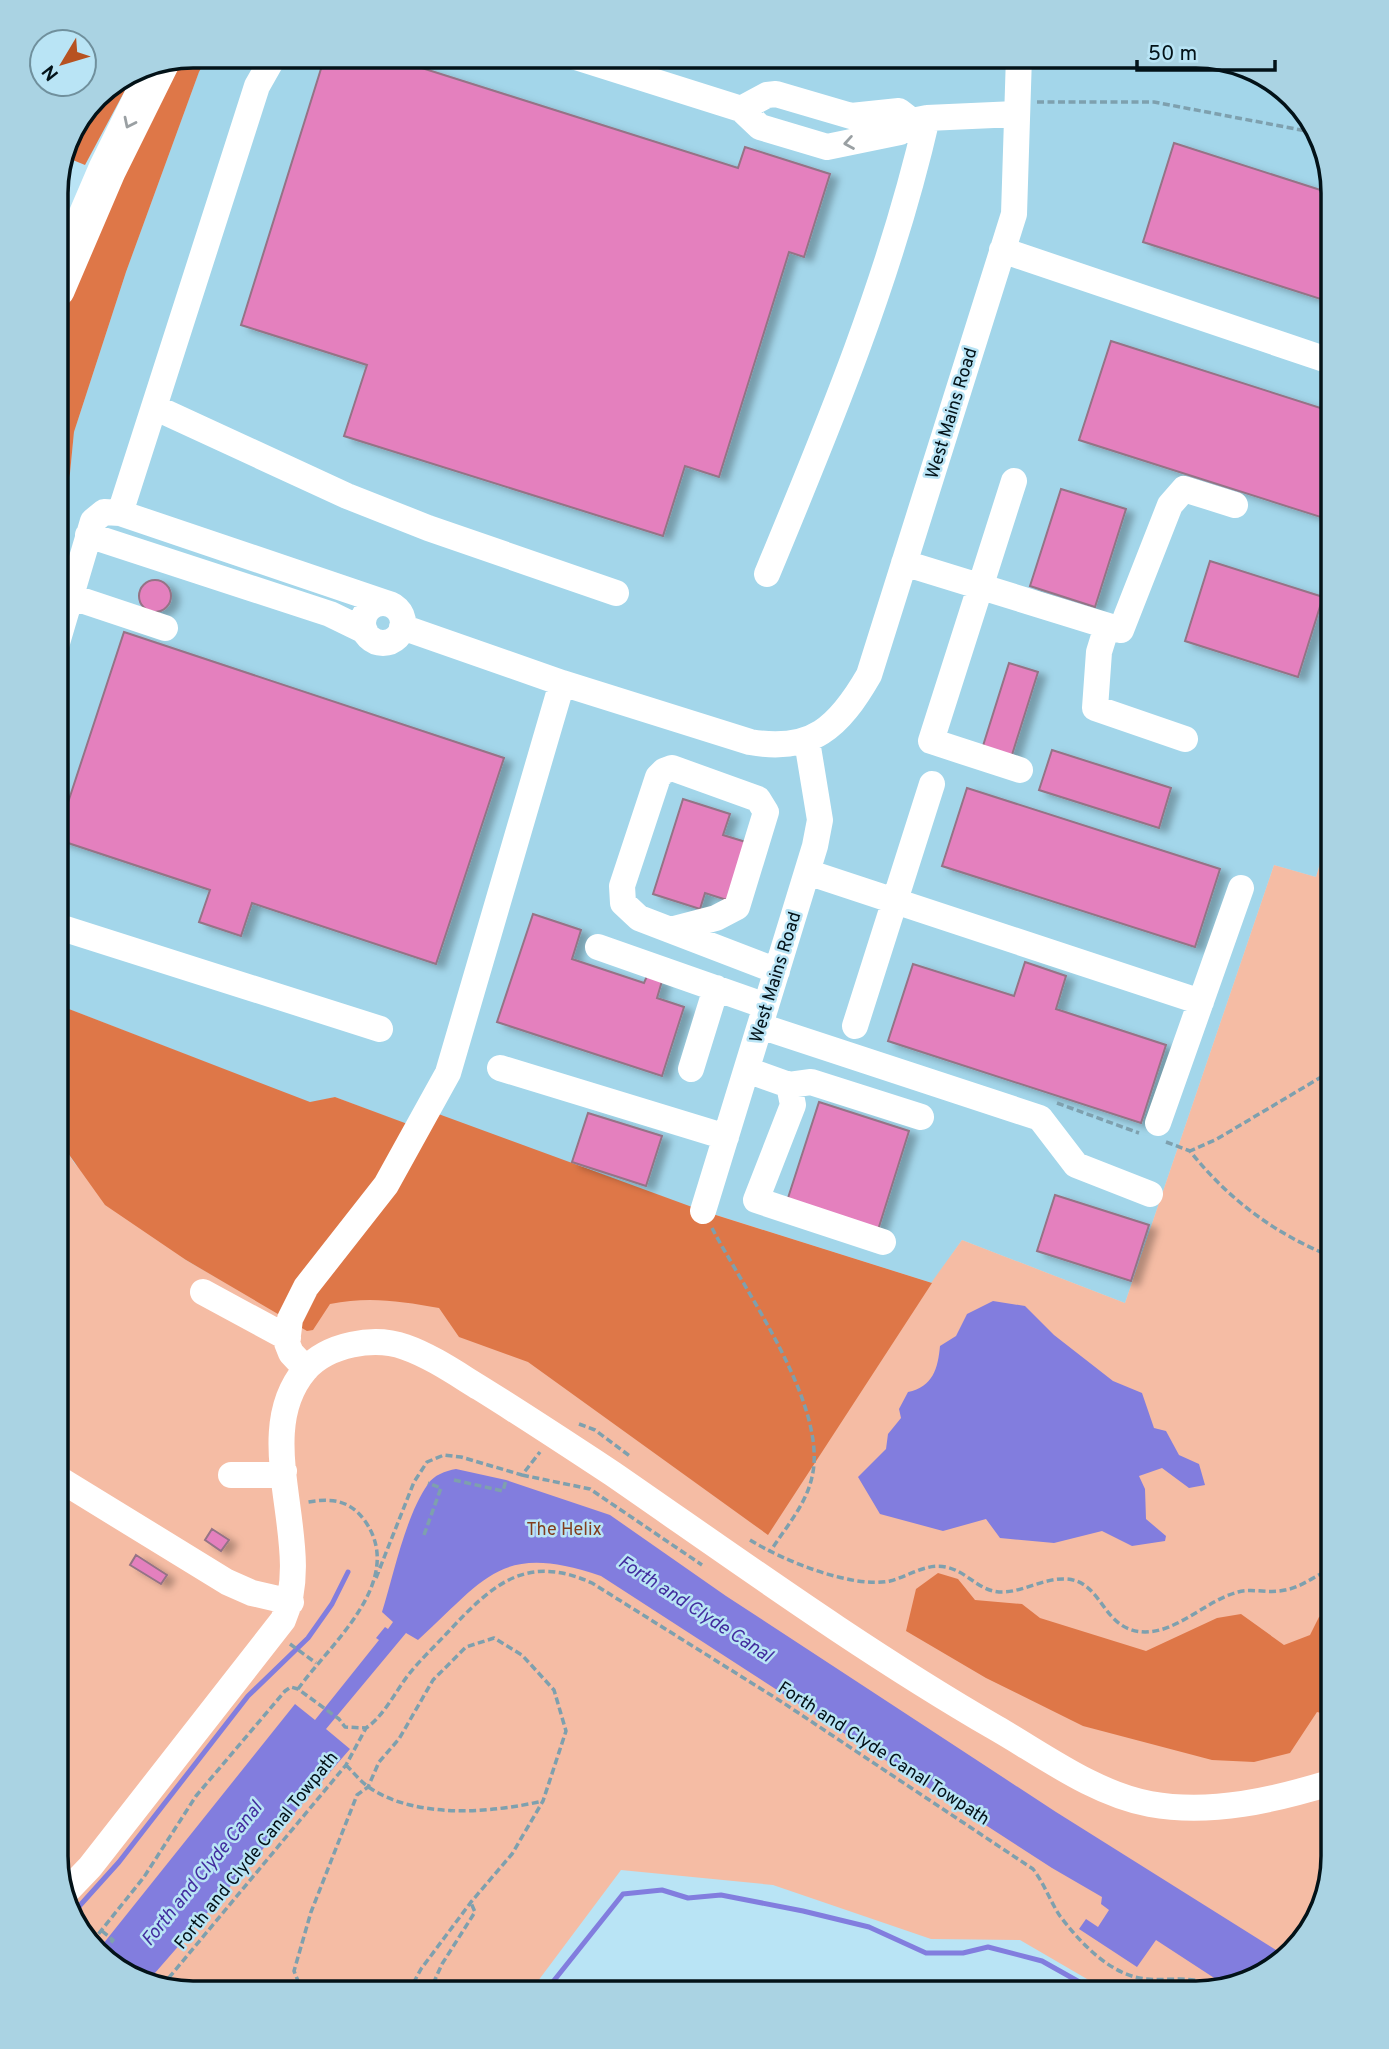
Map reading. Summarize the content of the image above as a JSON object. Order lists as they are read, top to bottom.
{
  "streets": {
    "street": ["West Mains Road"],
    "path": ["Forth and Clyde Canal Towpath"]
  },
  "water": ["Forth and Clyde Canal"],
  "parks": ["The Helix"],
  "scale_bar": "50 m",
  "north": "bottom left"
}
